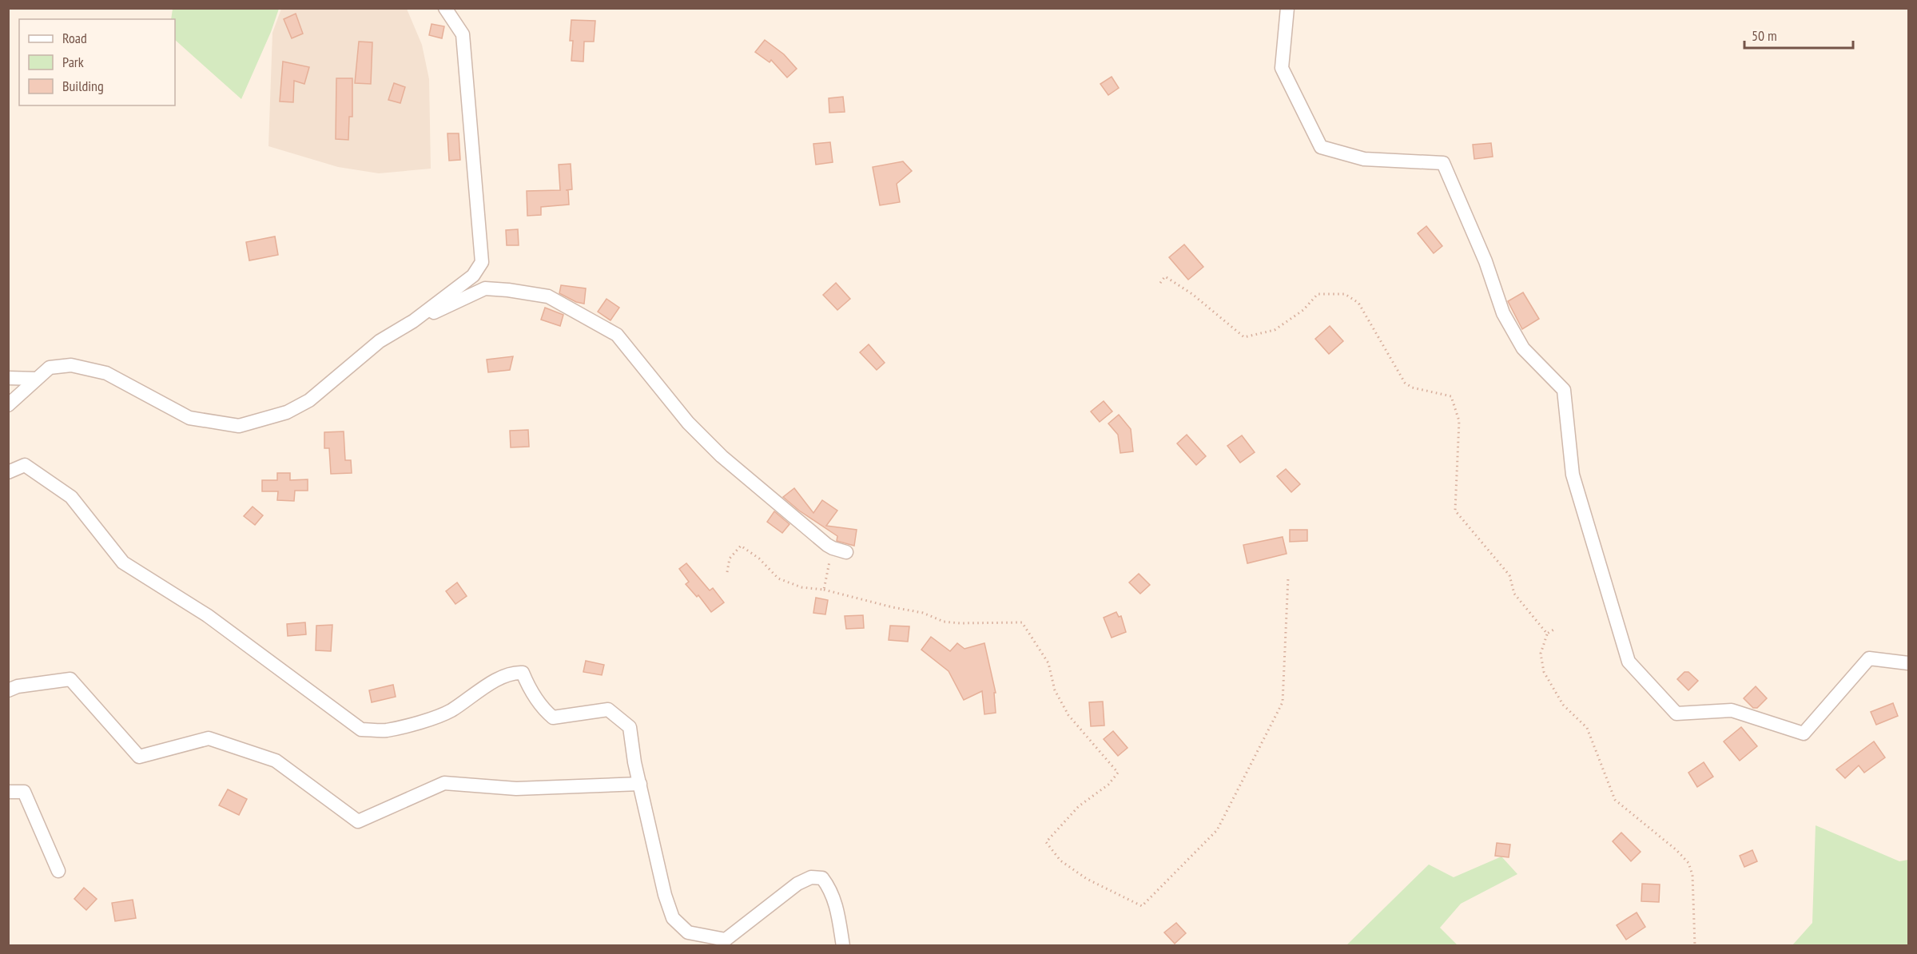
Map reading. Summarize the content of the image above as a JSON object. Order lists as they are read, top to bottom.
{
  "legend": ["Road", "Park", "Building"],
  "scale_bar": "50 m"
}
